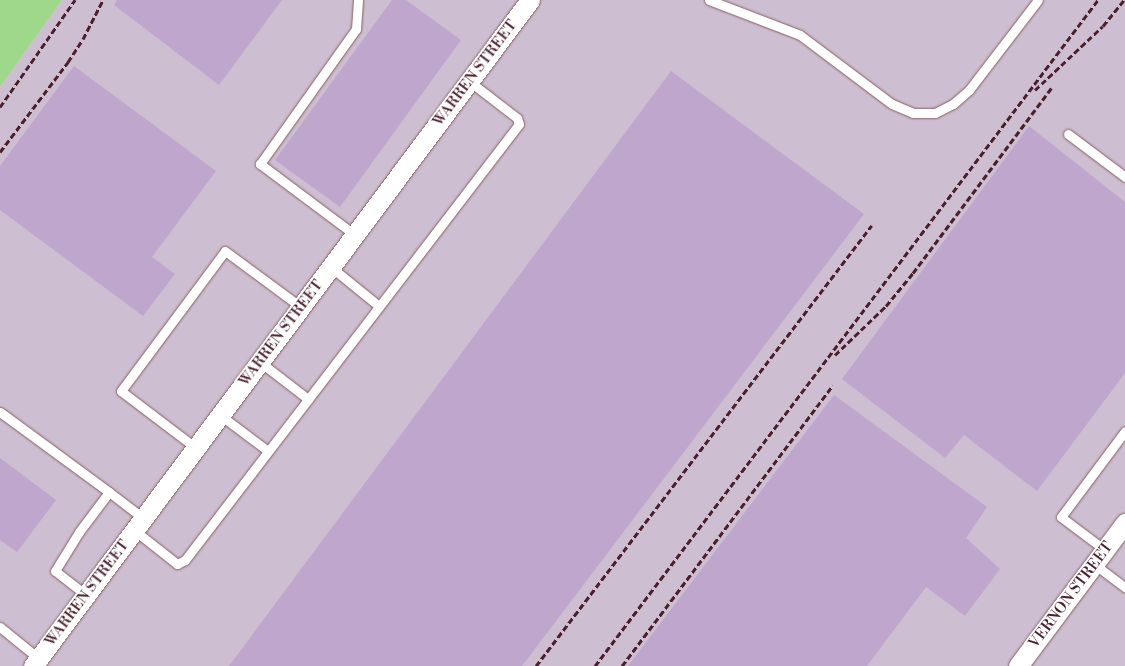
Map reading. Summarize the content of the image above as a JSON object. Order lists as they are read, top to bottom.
{
  "streets": {
    "street": ["WARREN STREET", "VERNON STREET"]
  }
}
